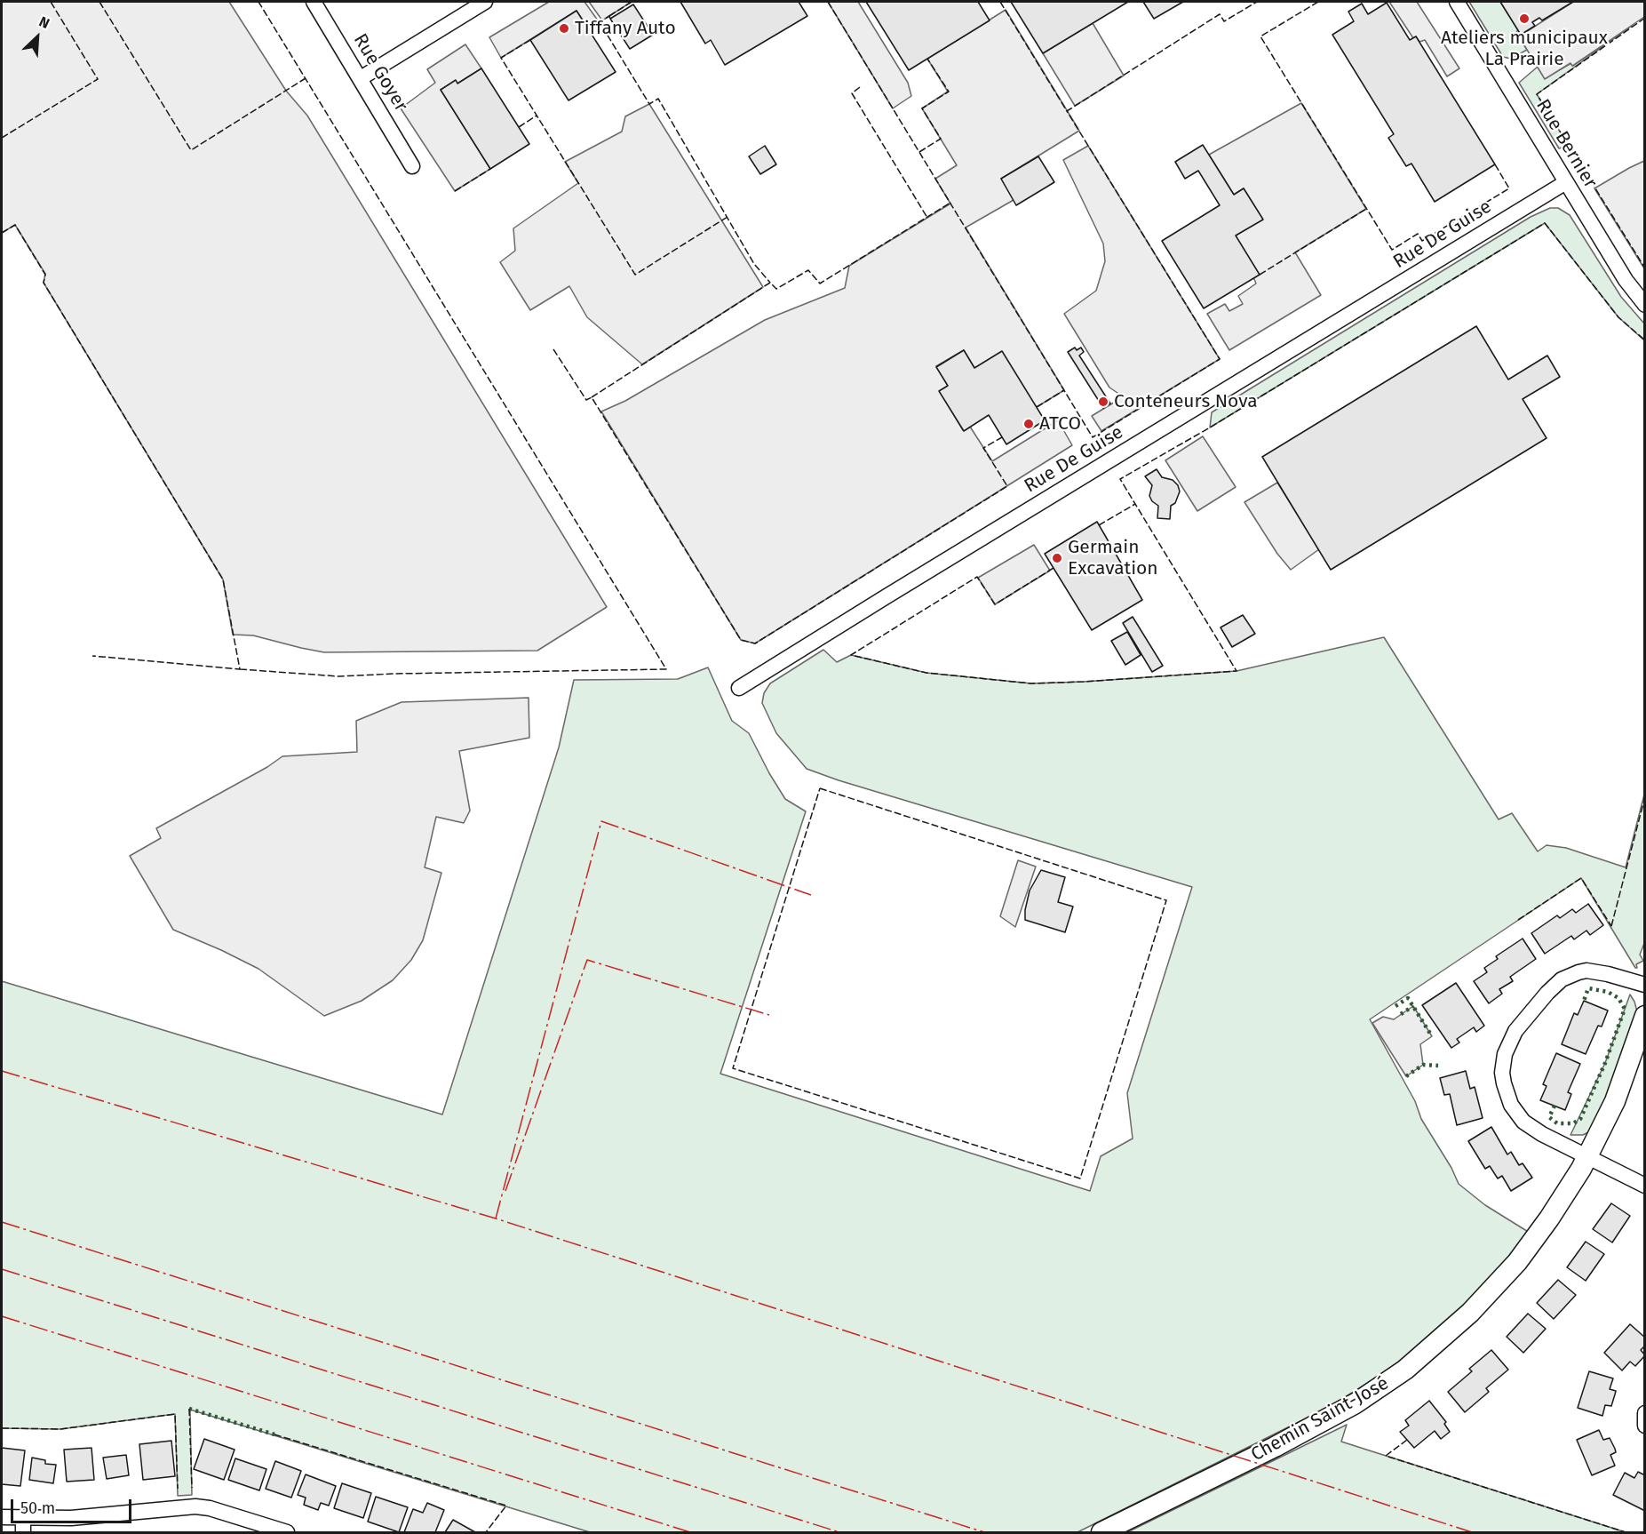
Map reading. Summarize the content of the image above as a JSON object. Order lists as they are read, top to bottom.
{
  "streets": {
    "street": [
      "Rue Goyer",
      "Rue Bernier",
      "Rue De Guise",
      "Chemin Saint-José"
    ]
  },
  "crossings": [
    ["Rue Bernier", "Rue De Guise"]
  ],
  "places": [
    "Ateliers municipaux La Prairie",
    "Tiffany Auto",
    "Conteneurs Nova",
    "ATCO",
    "Germain Excavation"
  ],
  "scale_bar": "50 m",
  "north": "top right"
}
